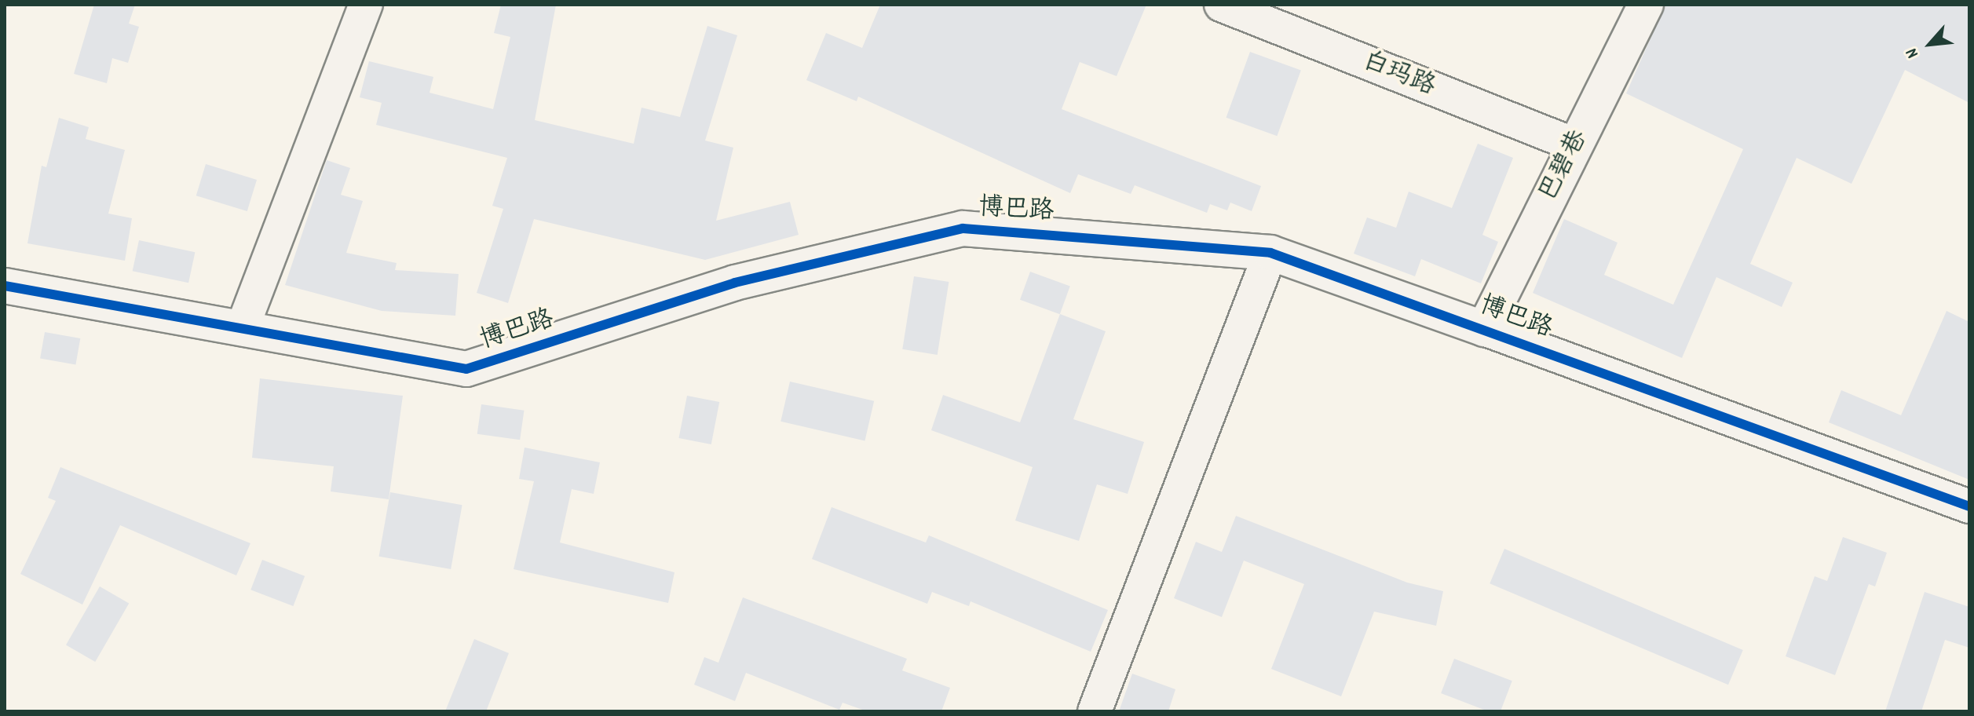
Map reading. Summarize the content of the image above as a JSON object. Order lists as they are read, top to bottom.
{
  "streets": {
    "street": ["白玛路", "巴碧巷", "博巴路"]
  },
  "crossings": [
    ["白玛路", "巴碧巷"],
    ["巴碧巷", "博巴路"]
  ],
  "north": "bottom left"
}
